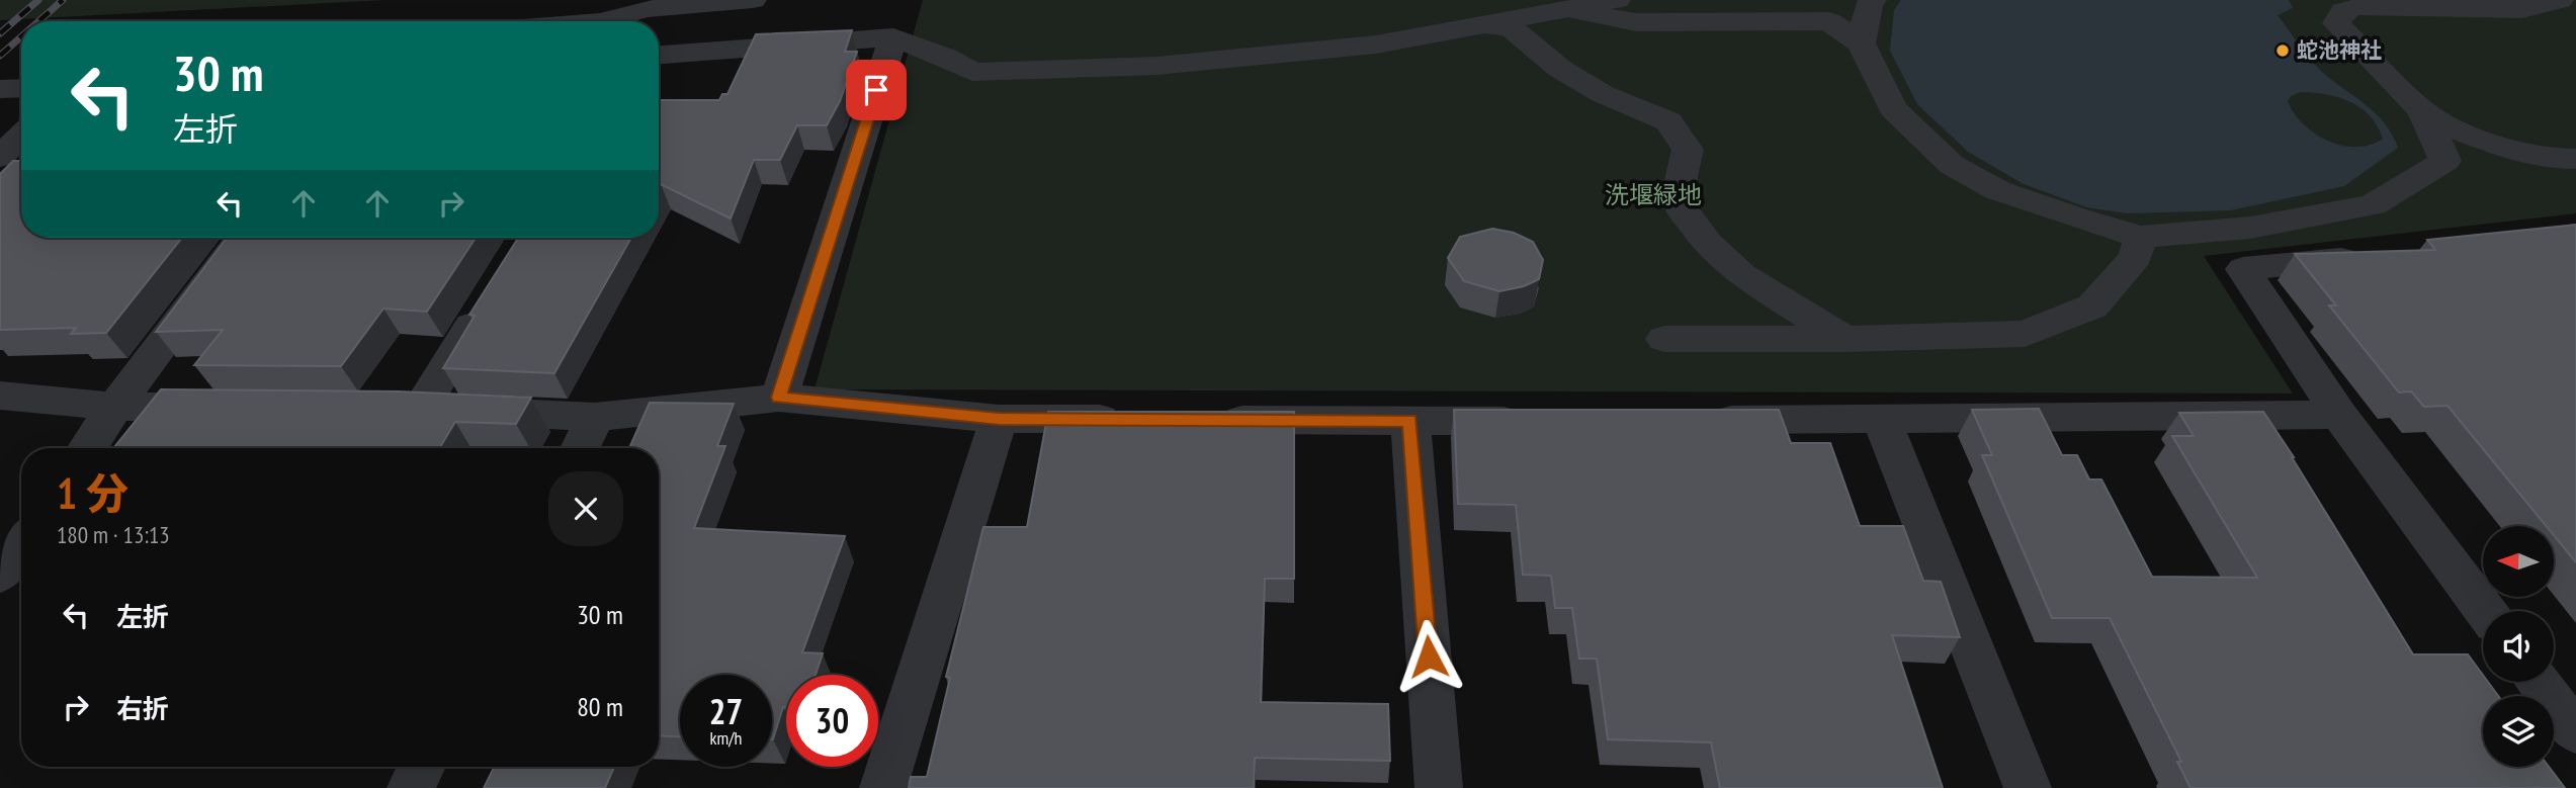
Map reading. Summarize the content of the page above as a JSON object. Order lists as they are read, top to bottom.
{
  "parks": ["洗堰緑地"],
  "places": ["蛇池神社"],
  "north": "left",
  "page": {
    "turn": ["30 m", "左折"],
    "heading": ["1 分", "180 m · 13:13"],
    "list": [
      {
        "name": "左折",
        "value": "30 m"
      },
      {
        "name": "右折",
        "value": "80 m"
      }
    ],
    "speed": "27 km/h",
    "limit": "30"
  }
}
